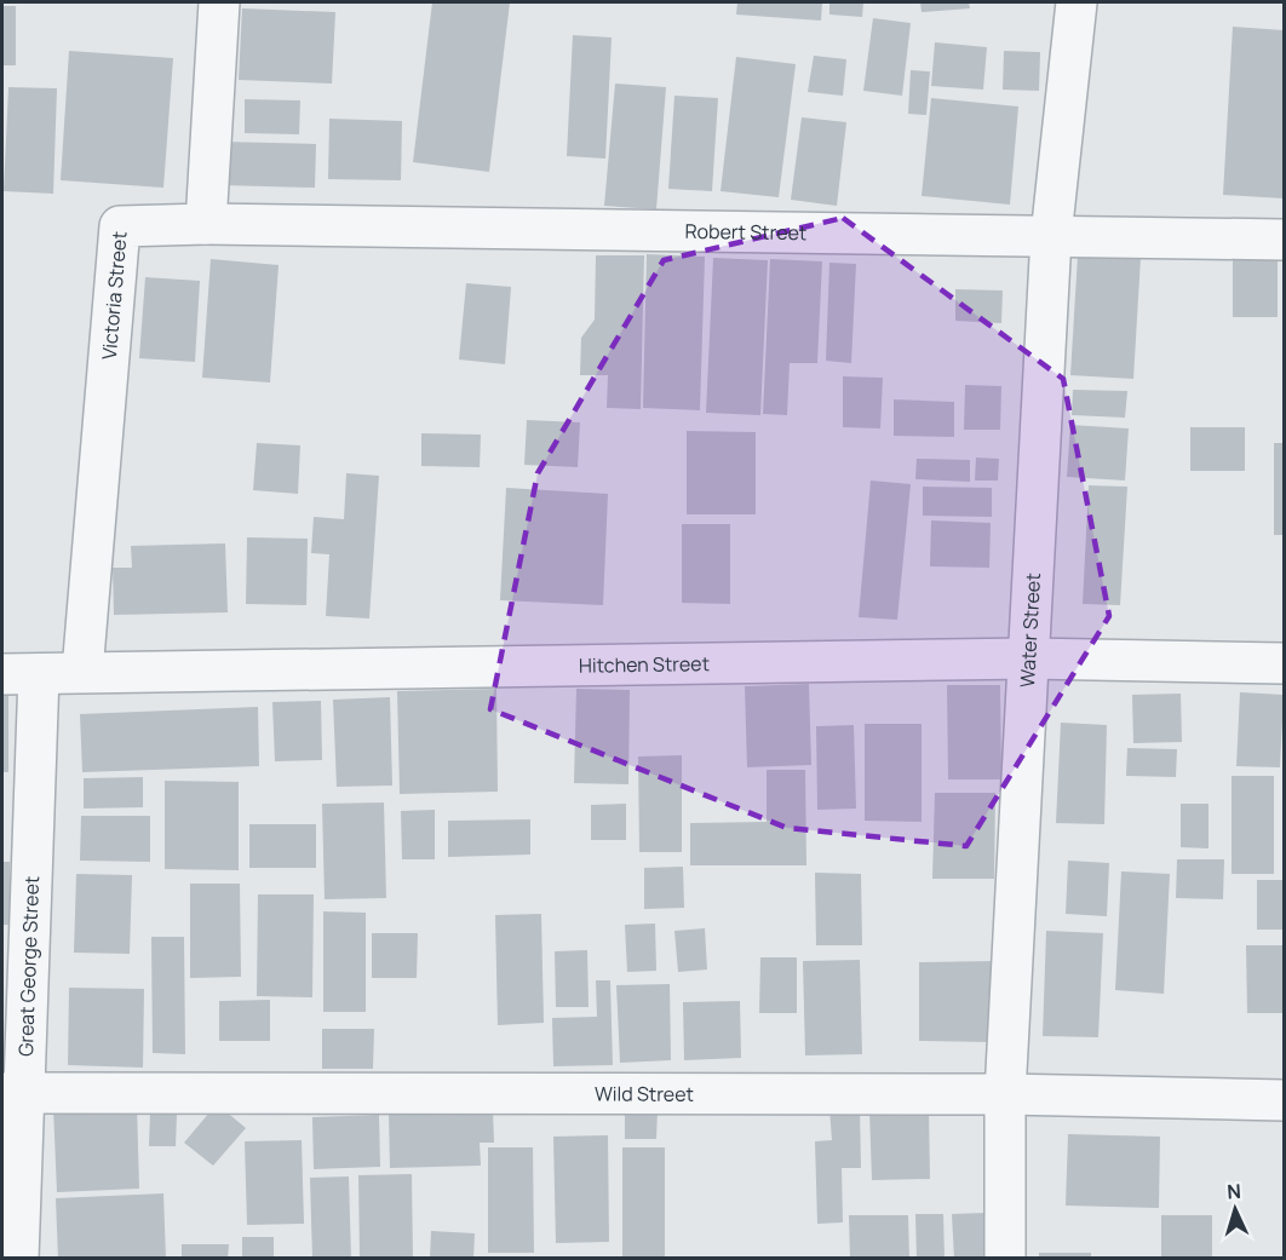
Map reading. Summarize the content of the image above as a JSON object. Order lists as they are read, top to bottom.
{
  "streets": {
    "street": [
      "Robert Street",
      "Victoria Street",
      "Water Street",
      "Hitchen Street",
      "Great George Street",
      "Wild Street"
    ]
  },
  "crossings": [
    ["Robert Street", "Victoria Street"],
    ["Robert Street", "Water Street"],
    ["Victoria Street", "Hitchen Street"],
    ["Water Street", "Hitchen Street"],
    ["Water Street", "Wild Street"],
    ["Hitchen Street", "Great George Street"],
    ["Great George Street", "Wild Street"]
  ],
  "north": "top"
}
